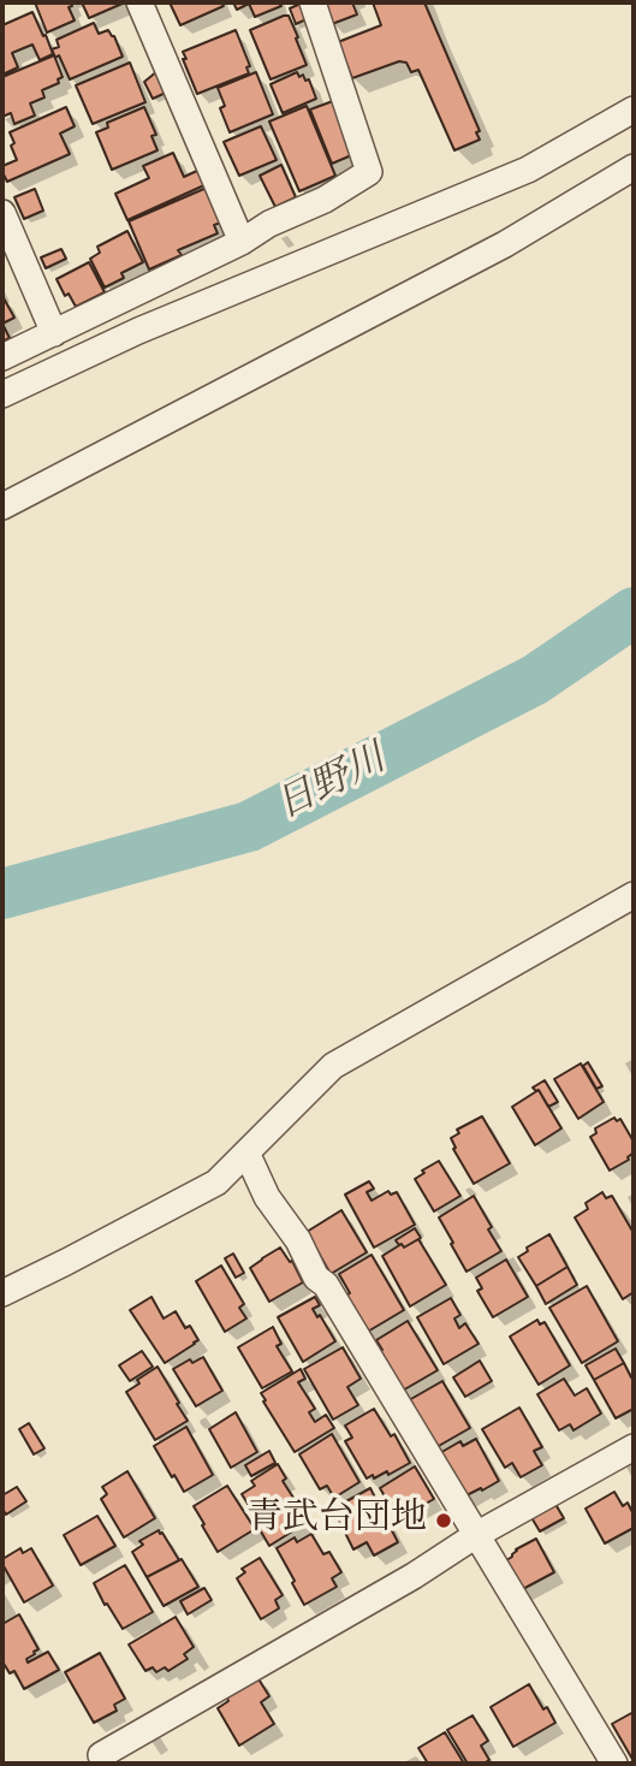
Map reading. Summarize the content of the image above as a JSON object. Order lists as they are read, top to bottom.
{
  "water": ["日野川"],
  "places": ["青武台団地"]
}
